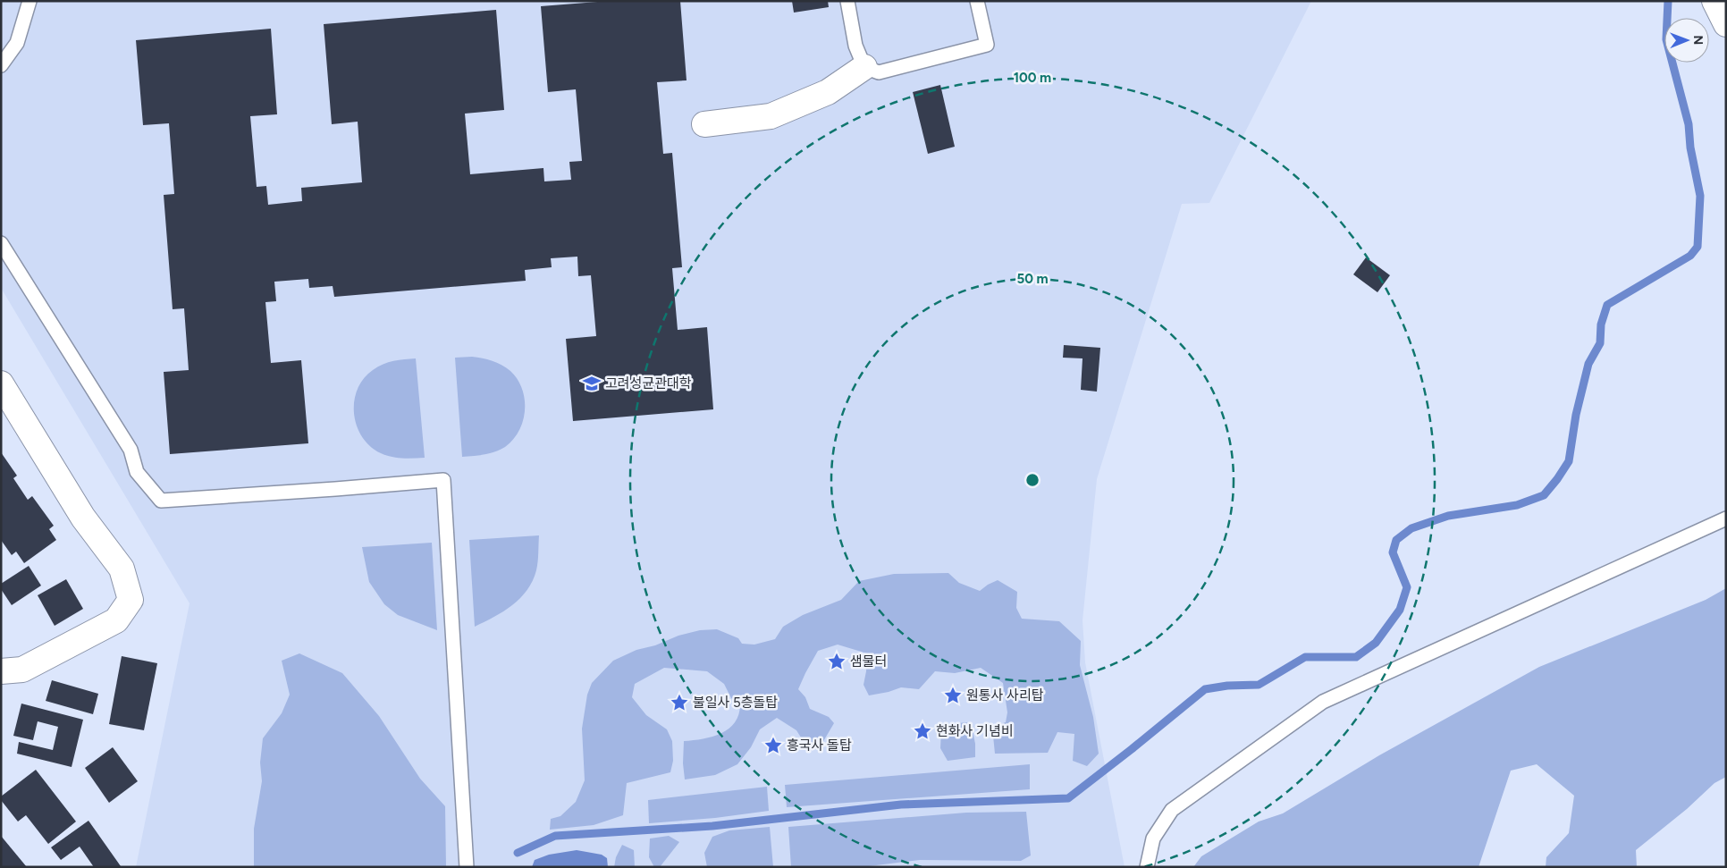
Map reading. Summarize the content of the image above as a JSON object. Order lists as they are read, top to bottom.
{
  "places": {
    "school or university": ["고려성균관대학"],
    "place": [
      "샘물터",
      "원통사 사리탑",
      "불일사 5층돌탑",
      "현화사 기념비",
      "흥국사 돌탑"
    ]
  },
  "north": "right",
  "rings": ["100 m", "50 m"]
}
